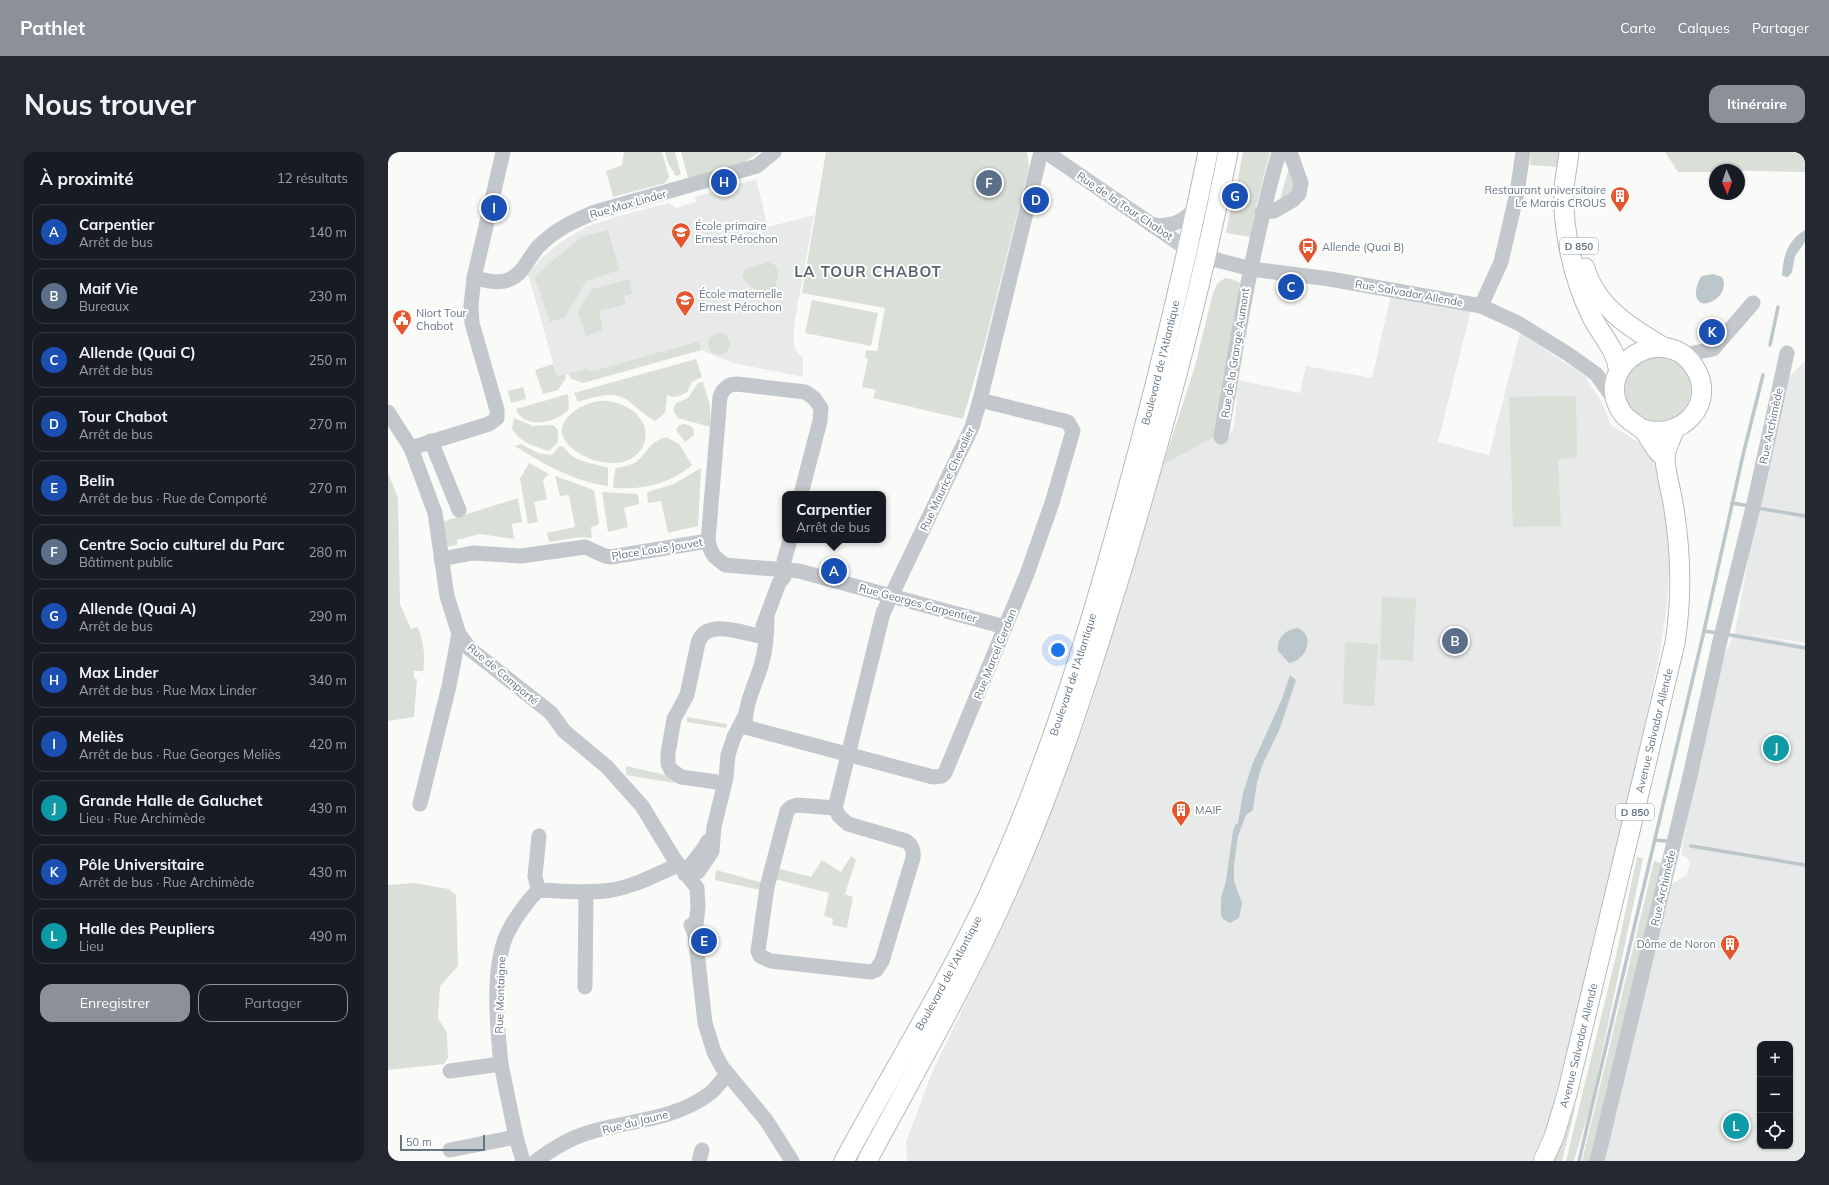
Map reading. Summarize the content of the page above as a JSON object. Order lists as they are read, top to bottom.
{
  "streets": {
    "main road": ["D 850", "Boulevard de l'Atlantique", "Avenue Salvador Allende"],
    "street": [
      "Rue Max Linder",
      "Rue de la Tour Chabot",
      "Rue Salvador Allende",
      "Rue de la Grange Aumont",
      "Rue Archimède",
      "Rue Maurice Chevalier",
      "Place Louis Jouvet",
      "Rue Georges Carpentier",
      "Rue Marcel Cerdan",
      "Rue de Comporté",
      "Rue Montaigne",
      "Rue du Jaune"
    ]
  },
  "crossings": [
    ["Rue de la Tour Chabot", "Rue Salvador Allende"],
    ["Rue de la Tour Chabot", "Boulevard de l'Atlantique"],
    ["D 850", "Rue Salvador Allende"],
    ["D 850", "Avenue Salvador Allende"],
    ["Rue Salvador Allende", "Rue de la Grange Aumont"],
    ["Rue Salvador Allende", "Boulevard de l'Atlantique"],
    ["Rue Salvador Allende", "Avenue Salvador Allende"],
    ["Rue Maurice Chevalier", "Rue Georges Carpentier"],
    ["Rue Maurice Chevalier", "Rue Marcel Cerdan"],
    ["Place Louis Jouvet", "Rue Georges Carpentier"],
    ["Place Louis Jouvet", "Rue de Comporté"],
    ["Rue Georges Carpentier", "Rue Marcel Cerdan"],
    ["Rue de Comporté", "Rue du Jaune"]
  ],
  "districts": ["LA TOUR CHABOT"],
  "places": {
    "building": ["Restaurant universitaire Le Marais CROUS", "MAIF", "Dôme de Noron"],
    "school or university": ["École primaire Ernest Pérochon", "École maternelle Ernest Pérochon"],
    "bus stop": ["Allende (Quai B)"],
    "public building": ["Niort Tour Chabot"]
  },
  "scale_bar": "50 m",
  "north": "bottom",
  "page": {
    "header": "Pathlet",
    "nav": ["Carte", "Calques", "Partager"],
    "buttons": [
      "Itinéraire",
      ["Enregistrer", "Partager"]
    ],
    "title": "Nous trouver",
    "heading": ["À proximité", "12 résultats"],
    "pins": [
      "H",
      "F",
      "G",
      "D",
      "I",
      "C",
      "K",
      "A",
      "B",
      "J",
      "E",
      "L"
    ],
    "list": [
      {
        "mark": "A",
        "name": "Carpentier",
        "note": "Arrêt de bus",
        "value": "140 m"
      },
      {
        "mark": "B",
        "name": "Maif Vie",
        "note": "Bureaux",
        "value": "230 m"
      },
      {
        "mark": "C",
        "name": "Allende (Quai C)",
        "note": "Arrêt de bus",
        "value": "250 m"
      },
      {
        "mark": "D",
        "name": "Tour Chabot",
        "note": "Arrêt de bus",
        "value": "270 m"
      },
      {
        "mark": "E",
        "name": "Belin",
        "note": "Arrêt de bus · Rue de Comporté",
        "value": "270 m"
      },
      {
        "mark": "F",
        "name": "Centre Socio culturel du Parc",
        "note": "Bâtiment public",
        "value": "280 m"
      },
      {
        "mark": "G",
        "name": "Allende (Quai A)",
        "note": "Arrêt de bus",
        "value": "290 m"
      },
      {
        "mark": "H",
        "name": "Max Linder",
        "note": "Arrêt de bus · Rue Max Linder",
        "value": "340 m"
      },
      {
        "mark": "I",
        "name": "Meliès",
        "note": "Arrêt de bus · Rue Georges Meliès",
        "value": "420 m"
      },
      {
        "mark": "J",
        "name": "Grande Halle de Galuchet",
        "note": "Lieu · Rue Archimède",
        "value": "430 m"
      },
      {
        "mark": "K",
        "name": "Pôle Universitaire",
        "note": "Arrêt de bus · Rue Archimède",
        "value": "430 m"
      },
      {
        "mark": "L",
        "name": "Halle des Peupliers",
        "note": "Lieu",
        "value": "490 m"
      }
    ],
    "popup": ["Carpentier", "Arrêt de bus"],
    "map_buttons": ["+", "−"],
    "scale": "50 m"
  }
}
